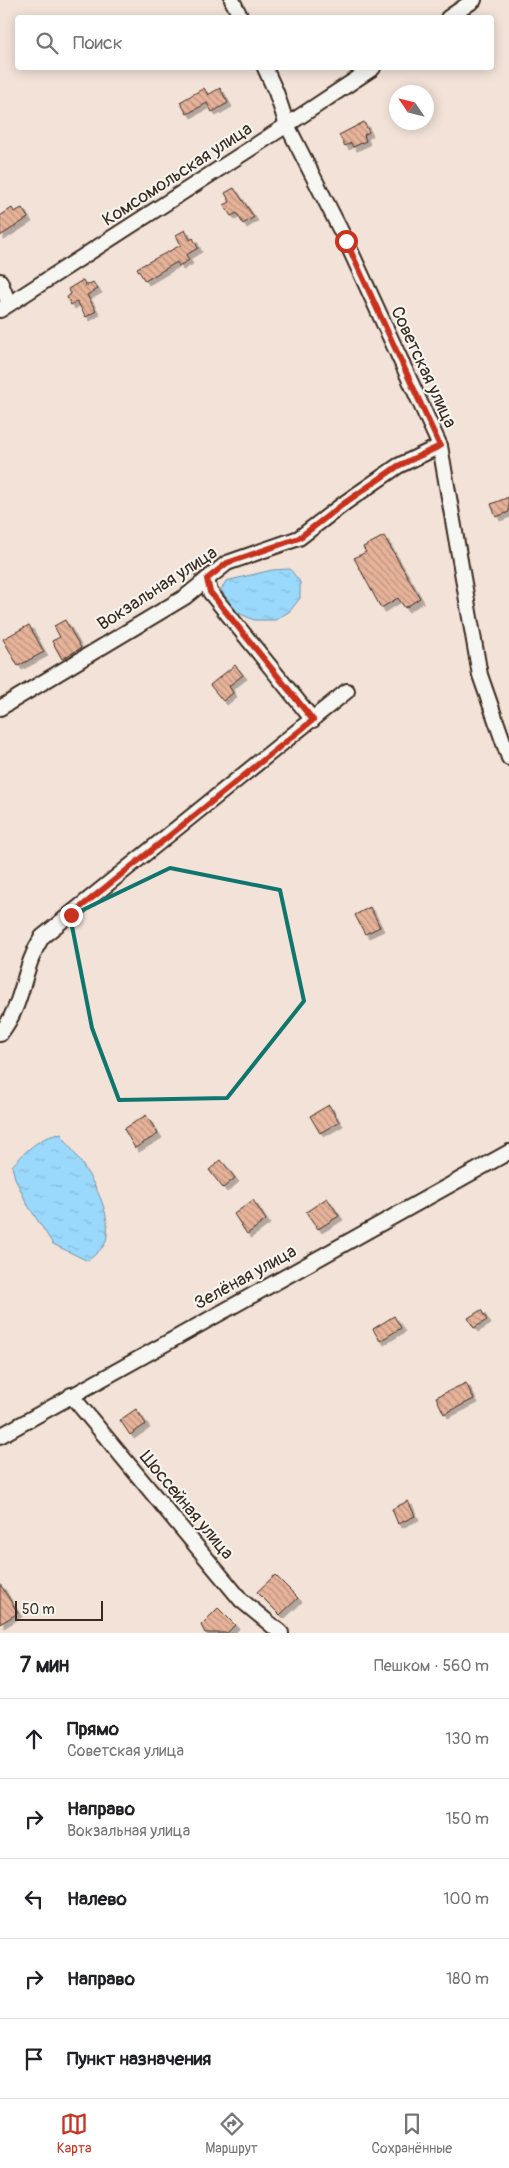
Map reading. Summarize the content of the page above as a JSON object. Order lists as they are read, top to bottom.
{
  "streets": {
    "street": [
      "Комсомольская улица",
      "Советская улица",
      "Вокзальная улица",
      "Зелёная улица",
      "Шоссейная улица"
    ]
  },
  "crossings": [
    ["Комсомольская улица", "Советская улица"],
    ["Советская улица", "Вокзальная улица"],
    ["Зелёная улица", "Шоссейная улица"]
  ],
  "scale_bar": "50 m",
  "north": "top left",
  "page": {
    "search": "Поиск",
    "scale": "50 m",
    "heading": ["7 мин", "Пешком · 560 m"],
    "list": [
      ["Прямо", "Советская улица", "130 m"],
      ["Направо", "Вокзальная улица", "150 m"],
      ["Налево", "100 m"],
      ["Направо", "180 m"],
      "Пункт назначения"
    ],
    "nav": ["Карта", "Маршрут", "Сохранённые"]
  }
}
